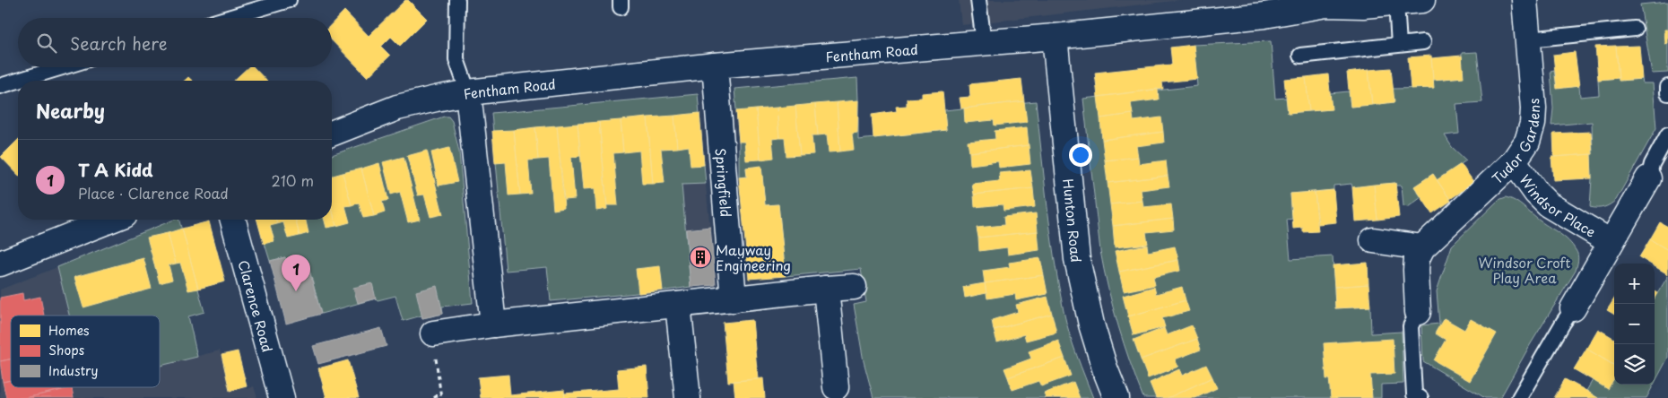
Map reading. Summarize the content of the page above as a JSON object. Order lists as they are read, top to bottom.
{
  "streets": {
    "street": [
      "Fentham Road",
      "Tudor Gardens",
      "Springfield",
      "Windsor Place",
      "Hunton Road",
      "Clarence Road"
    ]
  },
  "crossings": [
    ["Fentham Road", "Springfield"],
    ["Fentham Road", "Hunton Road"],
    ["Tudor Gardens", "Windsor Place"]
  ],
  "parks": ["Windsor Croft Play Area"],
  "places": {
    "building": ["Mayway Engineering"]
  },
  "legend": ["Homes", "Shops", "Industry"],
  "page": {
    "search": "Search here",
    "heading": "Nearby",
    "list": [
      {
        "mark": "1",
        "name": "T A Kidd",
        "note": "Place · Clarence Road",
        "value": "210 m"
      }
    ],
    "pins": "1",
    "map_buttons": ["+", "−"]
  }
}
